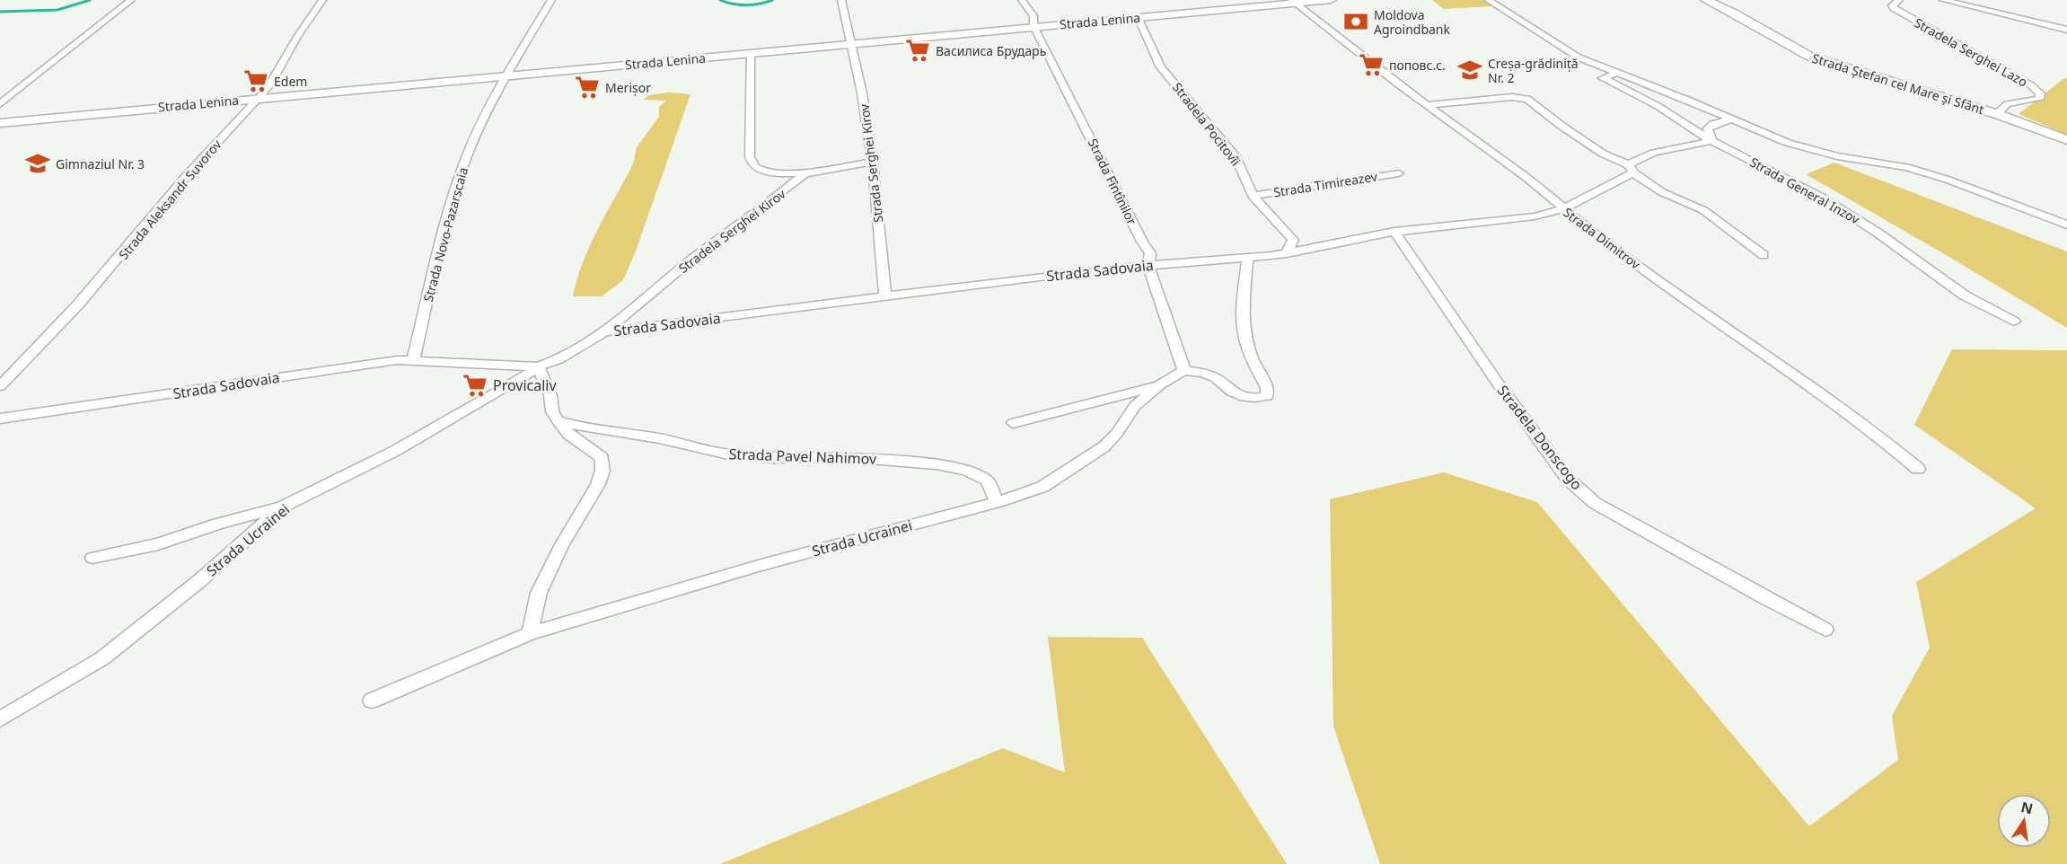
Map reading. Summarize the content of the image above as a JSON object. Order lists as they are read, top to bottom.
{
  "streets": {
    "street": [
      "Strada Lenina",
      "Stradela Serghei Lazo",
      "Strada Ștefan cel Mare și Sfânt",
      "Stradela Pocitovîi",
      "Strada Serghei Kirov",
      "Strada Fîntînilor",
      "Strada Timireazev",
      "Strada General Inzov",
      "Strada Aleksandr Suvorov",
      "Stradela Serghei Kirov",
      "Strada Novo-Pazarscaia",
      "Strada Dimitrov",
      "Strada Sadovaia",
      "Stradela Donscogo",
      "Strada Pavel Nahimov",
      "Strada Ucrainei"
    ]
  },
  "crossings": [
    ["Strada Lenina", "Stradela Pocitovîi"],
    ["Strada Lenina", "Strada Serghei Kirov"],
    ["Strada Lenina", "Strada Fîntînilor"],
    ["Strada Lenina", "Strada Aleksandr Suvorov"],
    ["Strada Lenina", "Strada Novo-Pazarscaia"],
    ["Strada Lenina", "Strada Dimitrov"],
    ["Stradela Serghei Lazo", "Strada Ștefan cel Mare și Sfânt"],
    ["Stradela Pocitovîi", "Strada Timireazev"],
    ["Stradela Pocitovîi", "Strada Sadovaia"],
    ["Strada Serghei Kirov", "Stradela Serghei Kirov"],
    ["Strada Serghei Kirov", "Strada Sadovaia"],
    ["Strada Fîntînilor", "Strada Sadovaia"],
    ["Strada Fîntînilor", "Strada Ucrainei"],
    ["Strada General Inzov", "Strada Sadovaia"],
    ["Stradela Serghei Kirov", "Strada Sadovaia"],
    ["Strada Novo-Pazarscaia", "Strada Sadovaia"],
    ["Strada Dimitrov", "Strada Sadovaia"],
    ["Strada Sadovaia", "Stradela Donscogo"],
    ["Strada Sadovaia", "Strada Ucrainei"],
    ["Strada Pavel Nahimov", "Strada Ucrainei"]
  ],
  "places": {
    "bank": ["Moldova Agroindbank"],
    "supermarket": [
      "Василиса Брударь",
      "поповс.с.",
      "Edem",
      "Merișor",
      "Provicaliv"
    ],
    "school or university": ["Creșa-grădiniță Nr. 2", "Gimnaziul Nr. 3"]
  },
  "north": "top"
}
